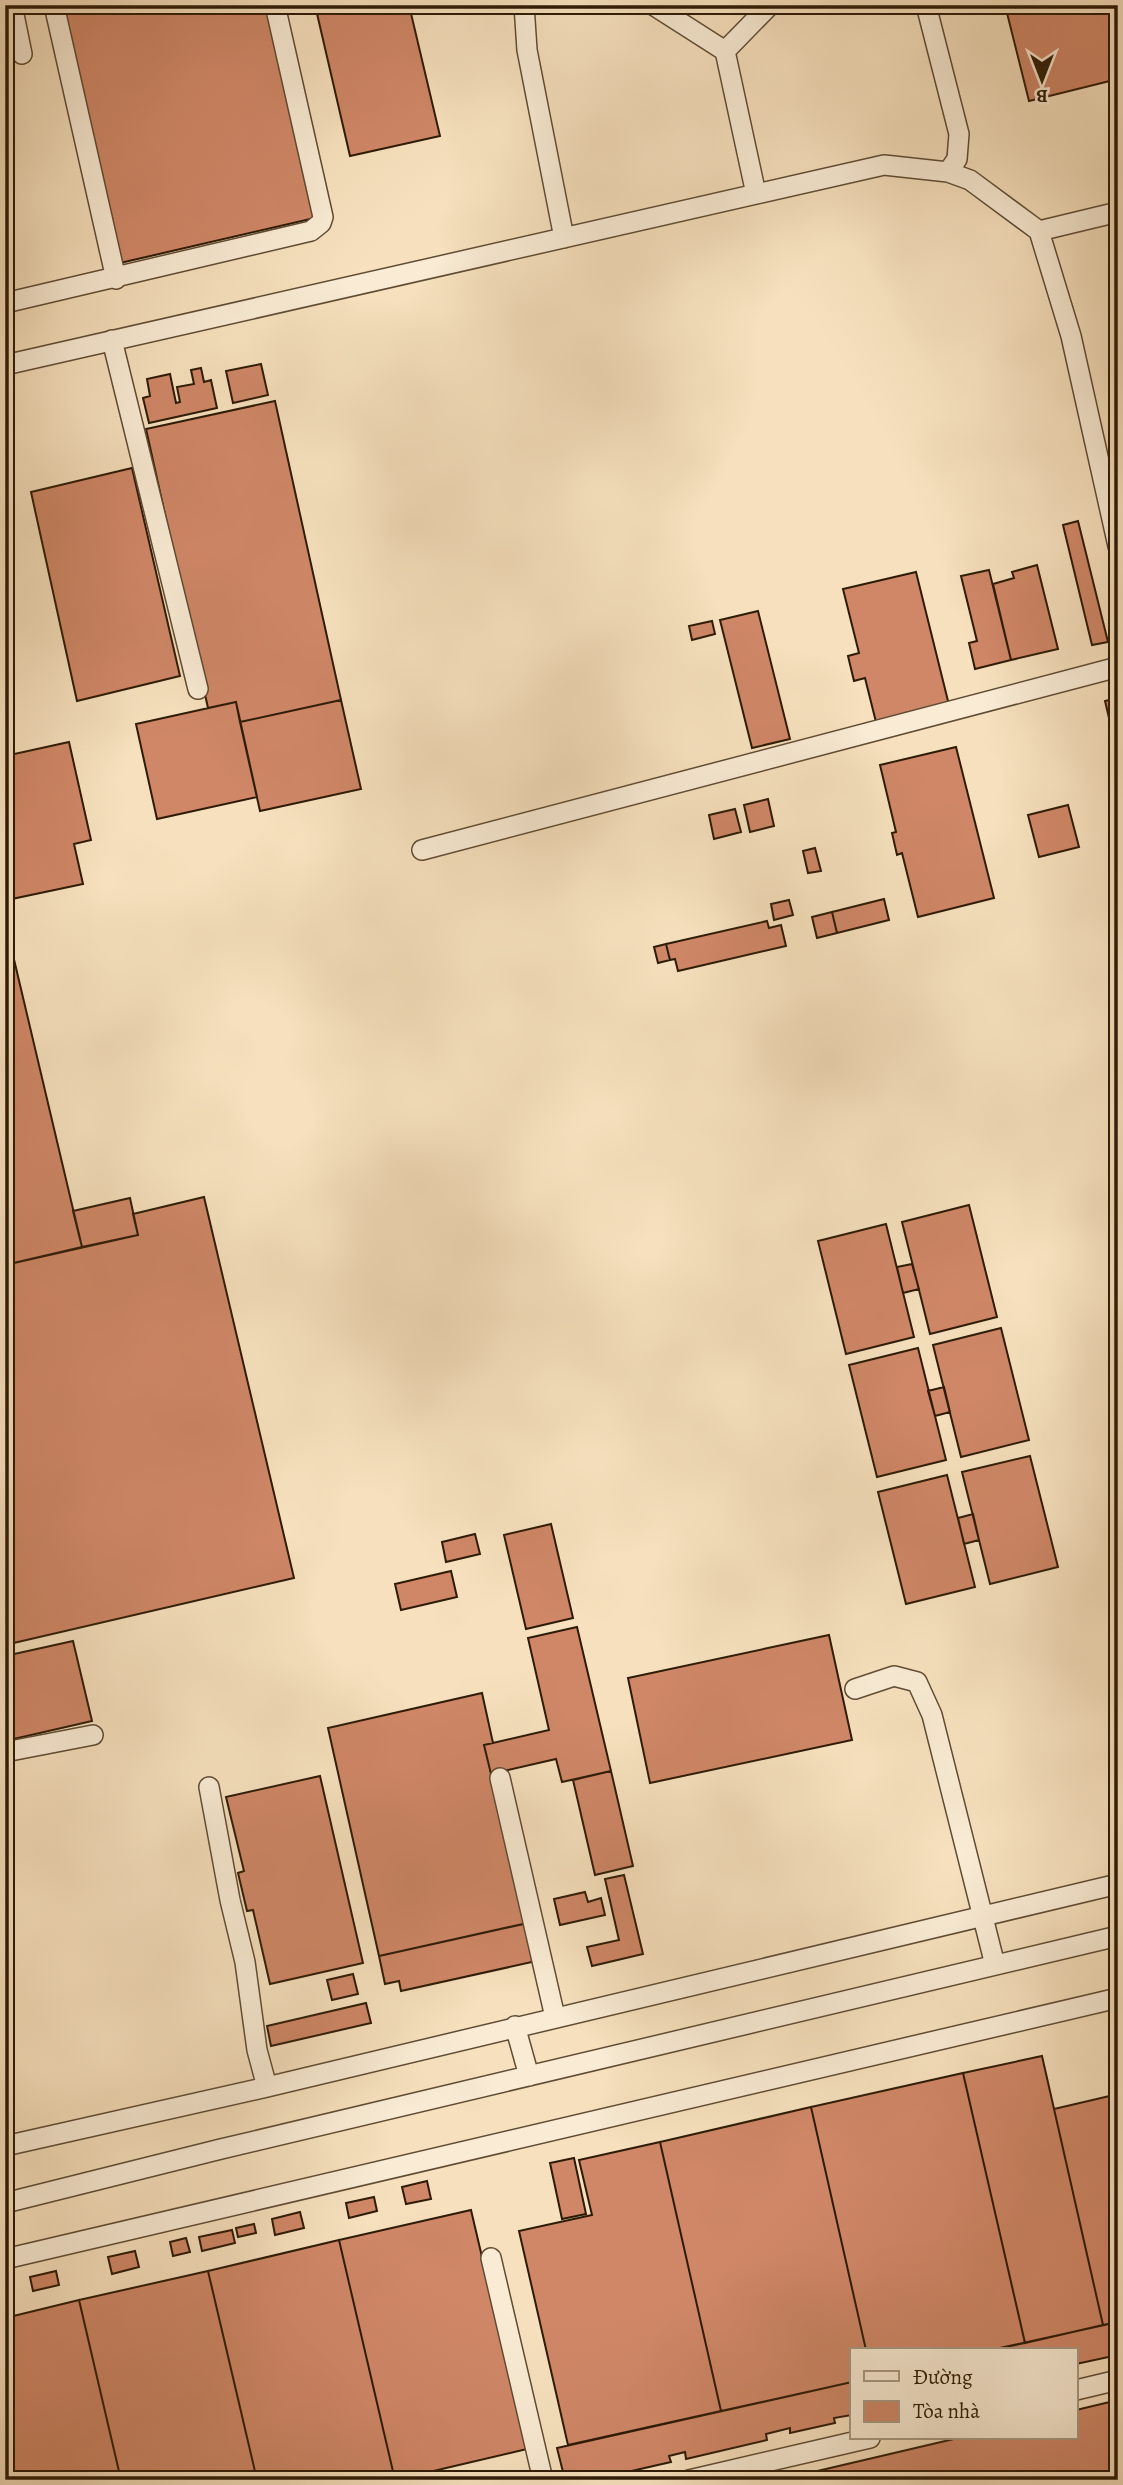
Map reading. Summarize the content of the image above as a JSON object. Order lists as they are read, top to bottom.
{
  "legend": ["Đường", "Tòa nhà"],
  "north": "bottom"
}
